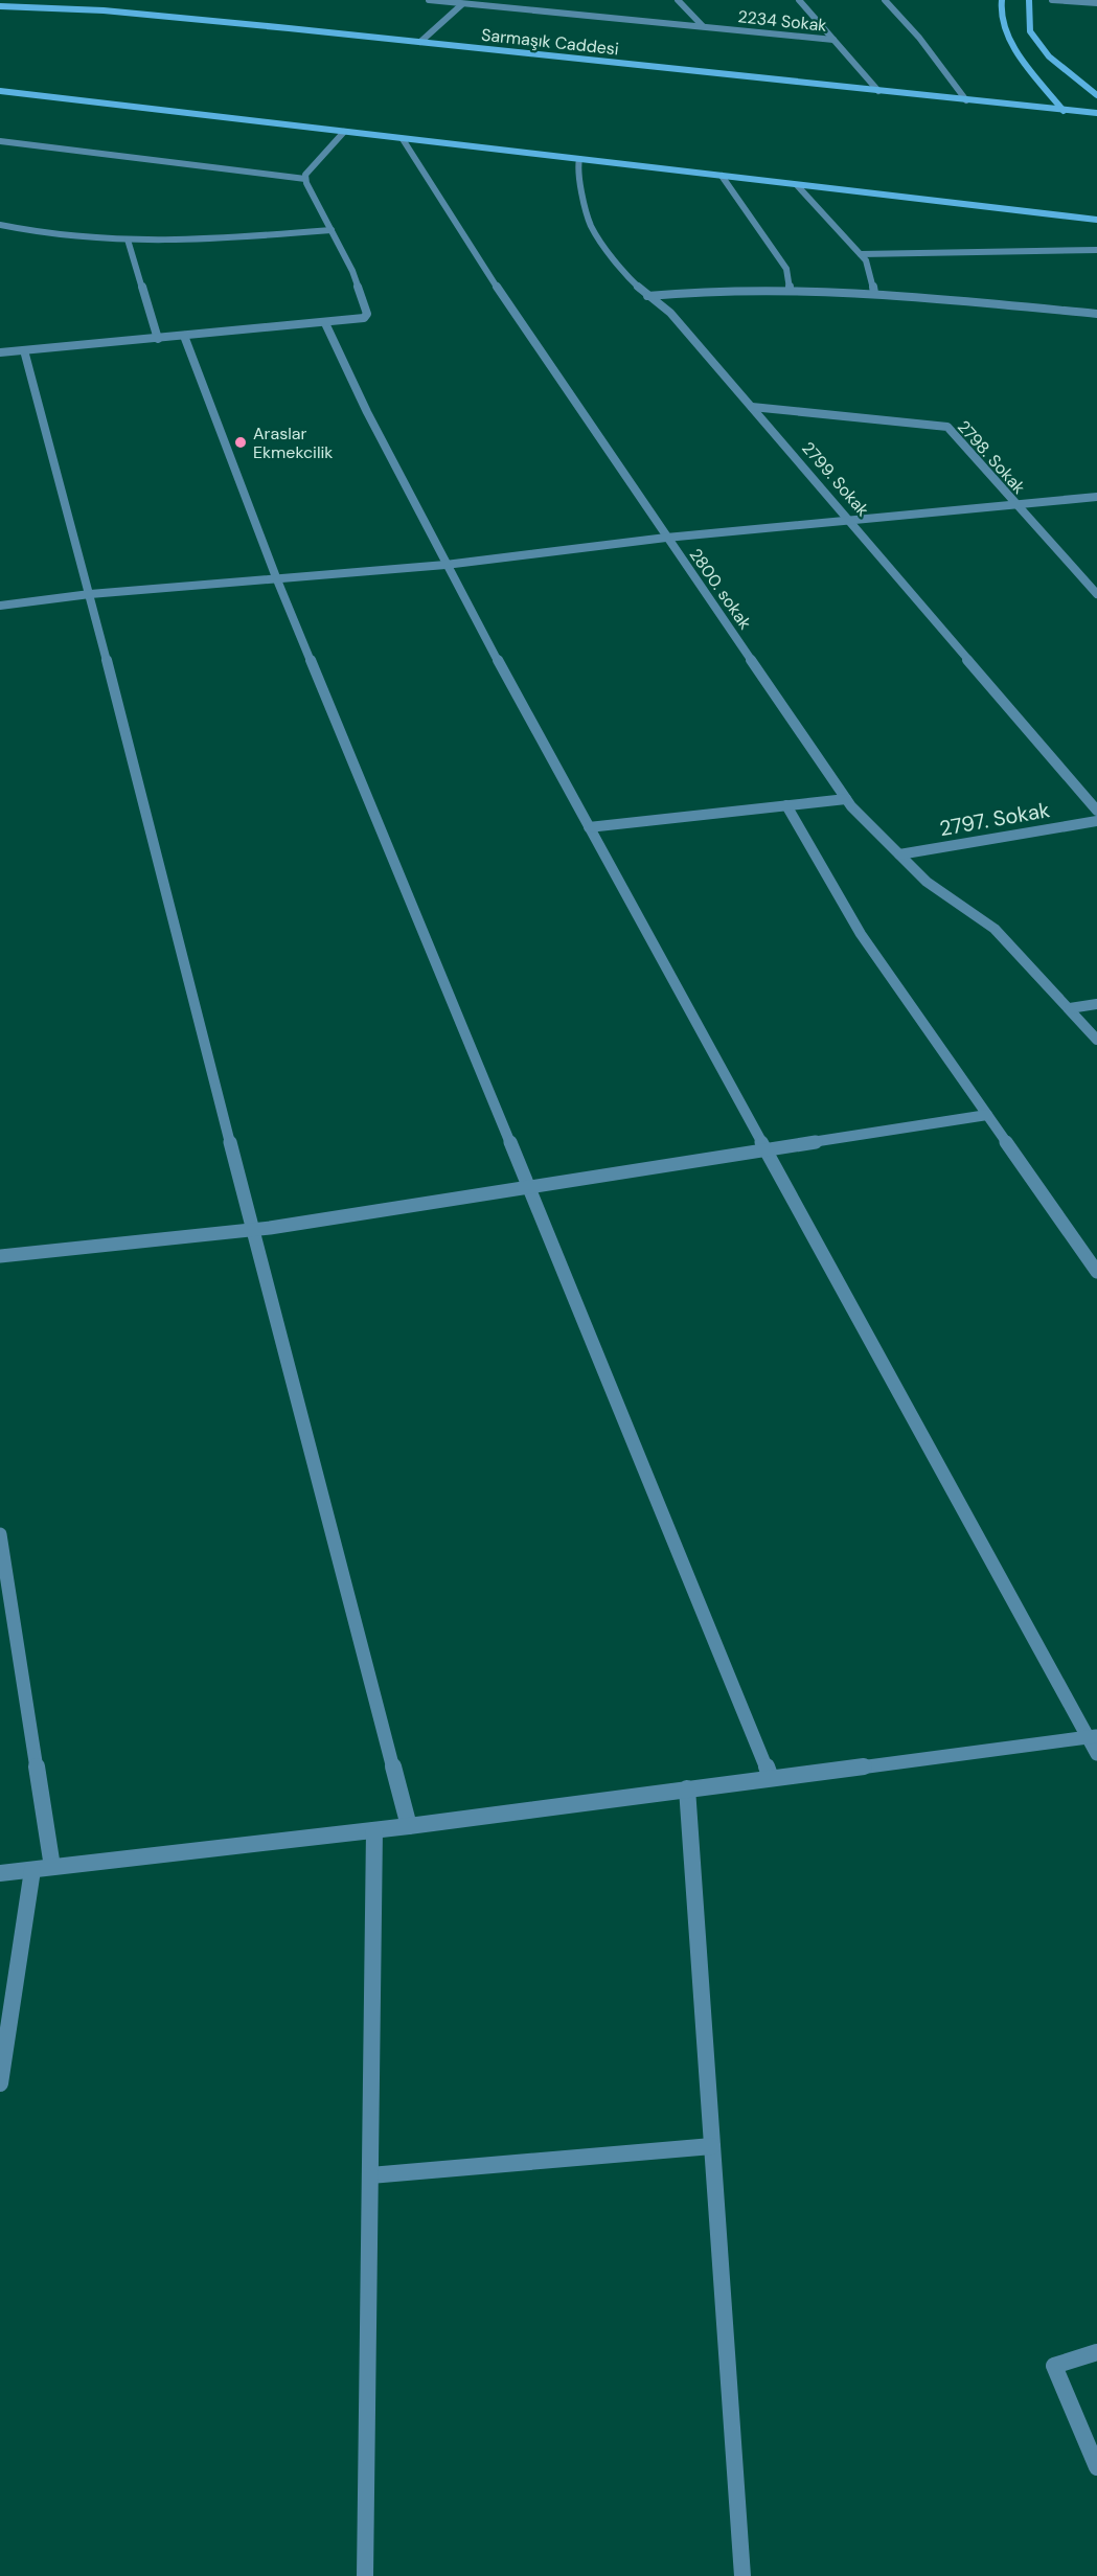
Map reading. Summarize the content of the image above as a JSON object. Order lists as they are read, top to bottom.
{
  "streets": {
    "main road": ["Sarmaşık Caddesi"],
    "street": [
      "2234 Sokak",
      "2798. Sokak",
      "2799. Sokak",
      "2800. sokak",
      "2797. Sokak"
    ]
  },
  "crossings": [
    ["2798. Sokak", "2799. Sokak"],
    ["2800. sokak", "2797. Sokak"]
  ],
  "places": ["Araslar Ekmekcilik"]
}
